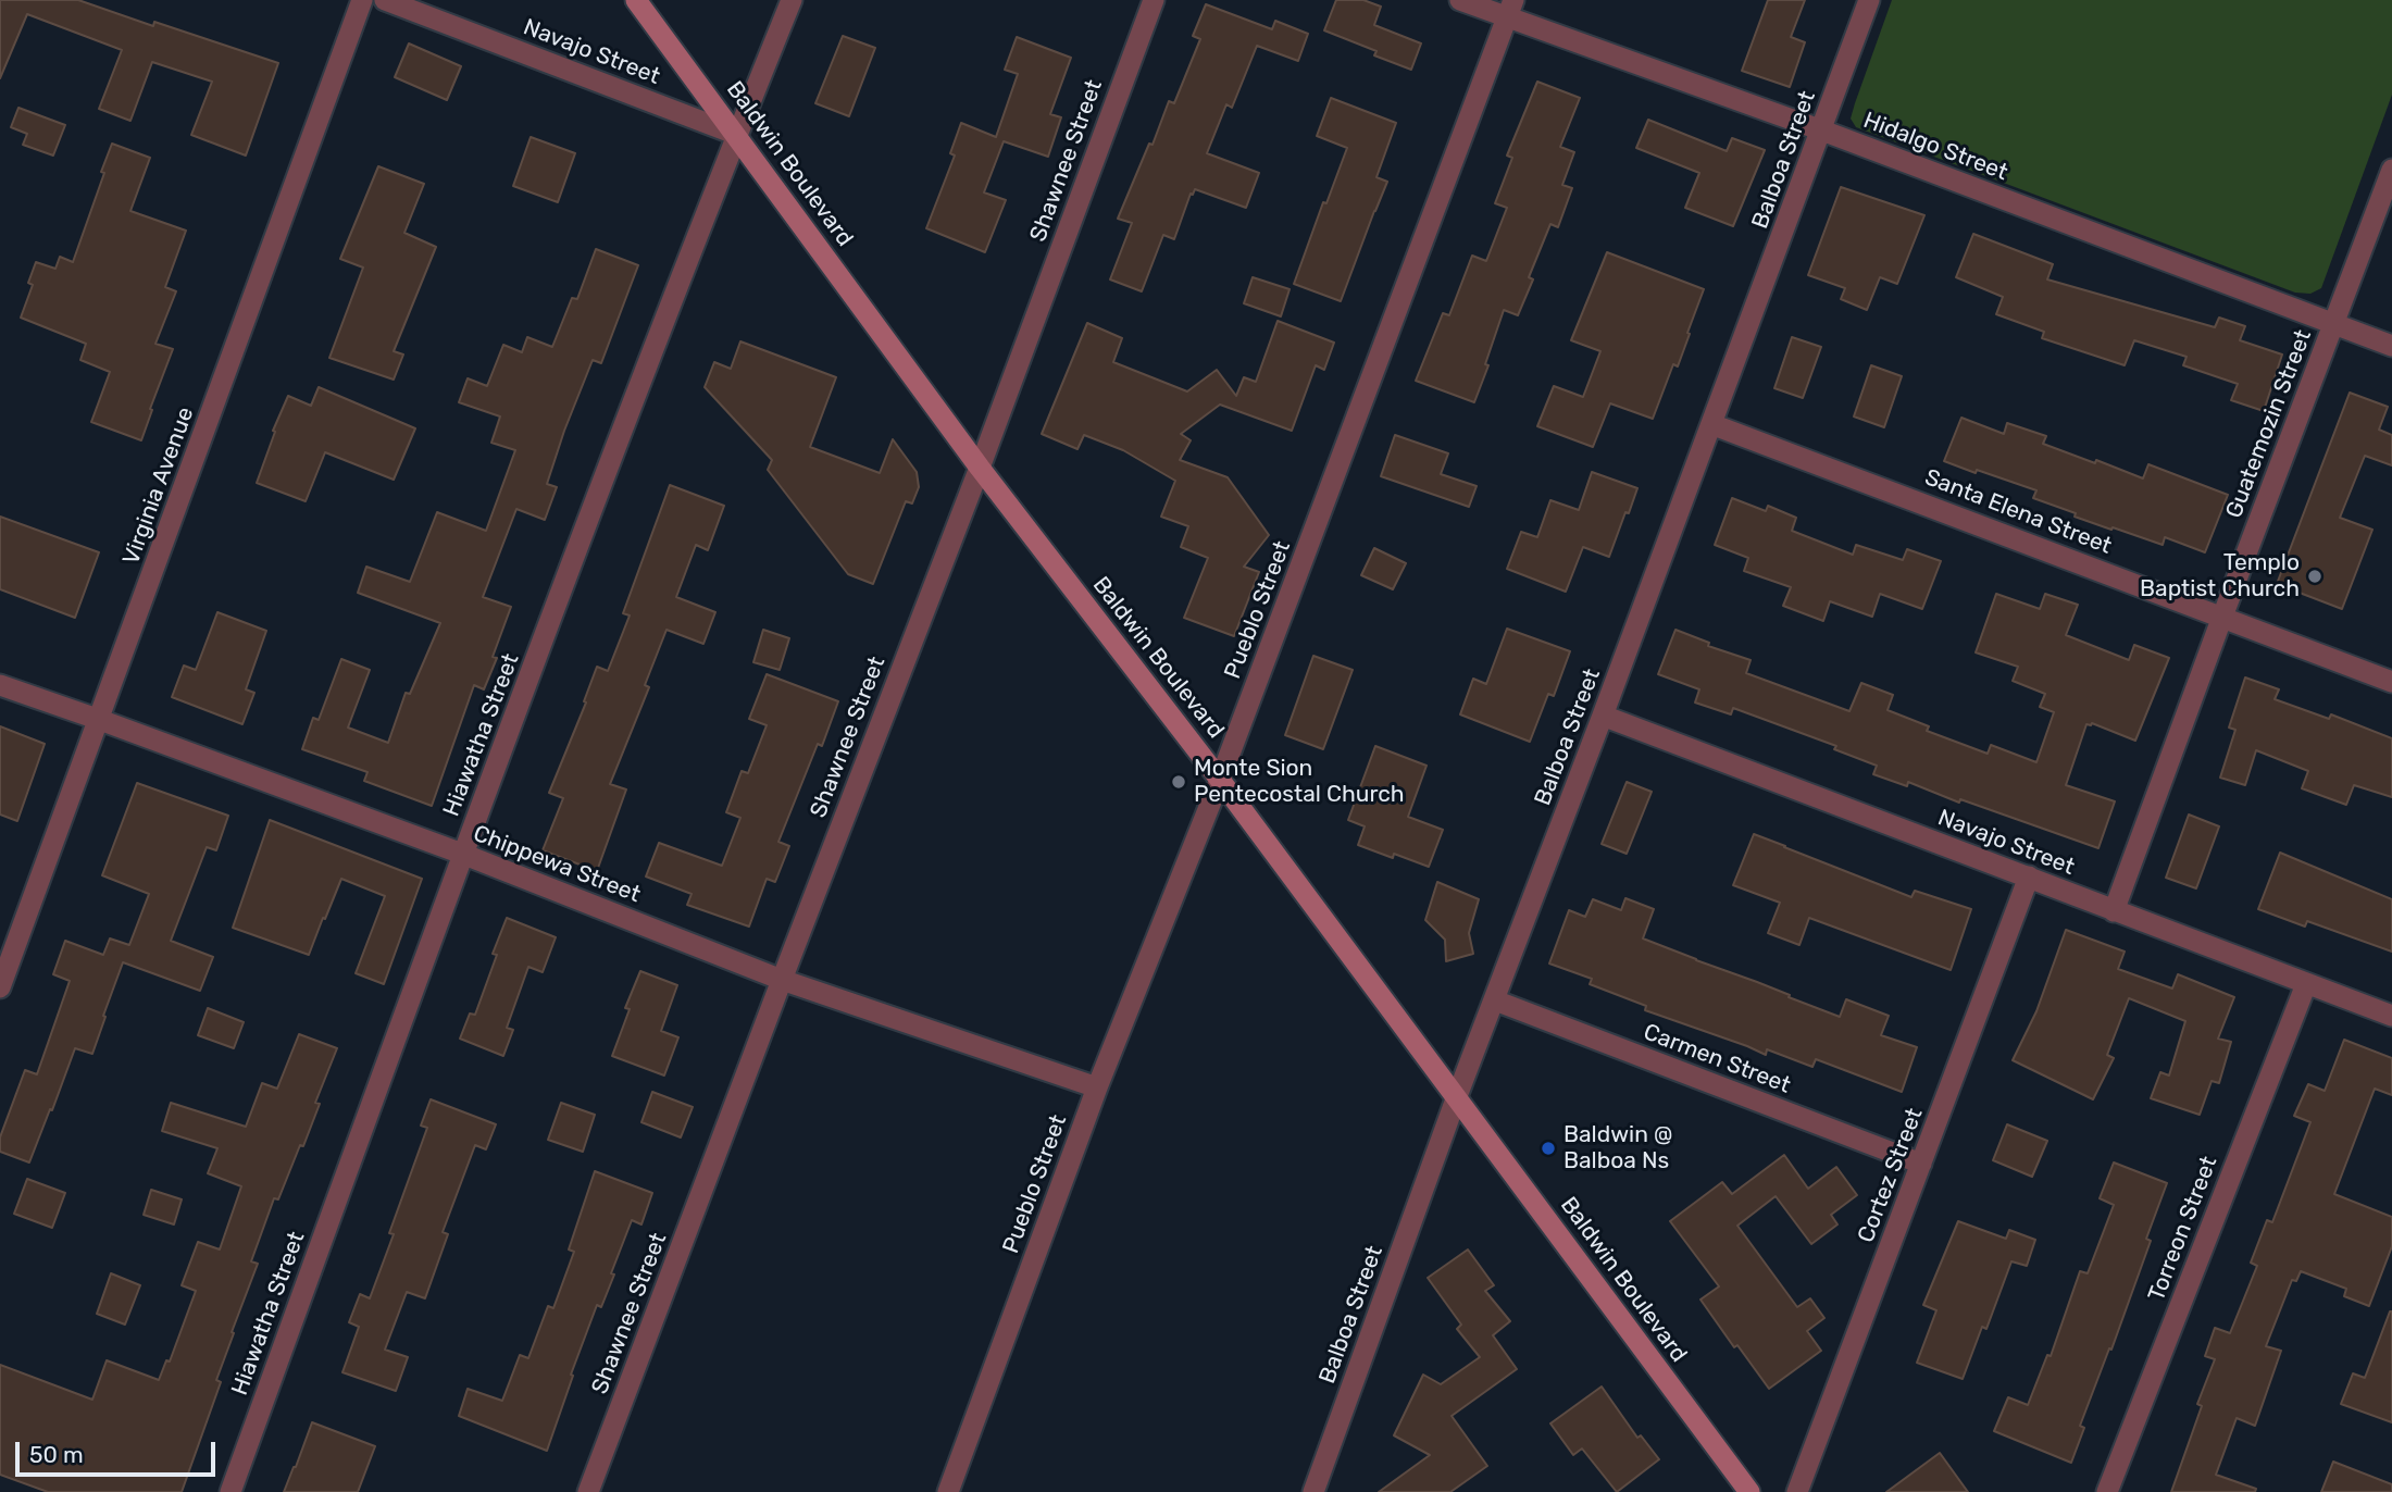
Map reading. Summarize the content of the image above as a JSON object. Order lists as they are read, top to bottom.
{
  "streets": {
    "main road": ["Baldwin Boulevard"],
    "street": [
      "Navajo Street",
      "Hidalgo Street",
      "Balboa Street",
      "Shawnee Street",
      "Guatemozin Street",
      "Virginia Avenue",
      "Santa Elena Street",
      "Pueblo Street",
      "Hiawatha Street",
      "Chippewa Street",
      "Carmen Street",
      "Cortez Street",
      "Torreon Street"
    ]
  },
  "crossings": [
    ["Navajo Street", "Balboa Street"],
    ["Navajo Street", "Baldwin Boulevard"],
    ["Navajo Street", "Guatemozin Street"],
    ["Navajo Street", "Hiawatha Street"],
    ["Navajo Street", "Cortez Street"],
    ["Navajo Street", "Torreon Street"],
    ["Hidalgo Street", "Balboa Street"],
    ["Hidalgo Street", "Guatemozin Street"],
    ["Hidalgo Street", "Pueblo Street"],
    ["Balboa Street", "Baldwin Boulevard"],
    ["Balboa Street", "Santa Elena Street"],
    ["Balboa Street", "Carmen Street"],
    ["Shawnee Street", "Baldwin Boulevard"],
    ["Shawnee Street", "Chippewa Street"],
    ["Baldwin Boulevard", "Pueblo Street"],
    ["Baldwin Boulevard", "Hiawatha Street"],
    ["Guatemozin Street", "Santa Elena Street"],
    ["Virginia Avenue", "Chippewa Street"],
    ["Pueblo Street", "Chippewa Street"],
    ["Hiawatha Street", "Chippewa Street"],
    ["Carmen Street", "Cortez Street"]
  ],
  "places": ["Templo Baptist Church", "Monte Sion Pentecostal Church", "Baldwin @ Balboa Ns"],
  "scale_bar": "50 m"
}
